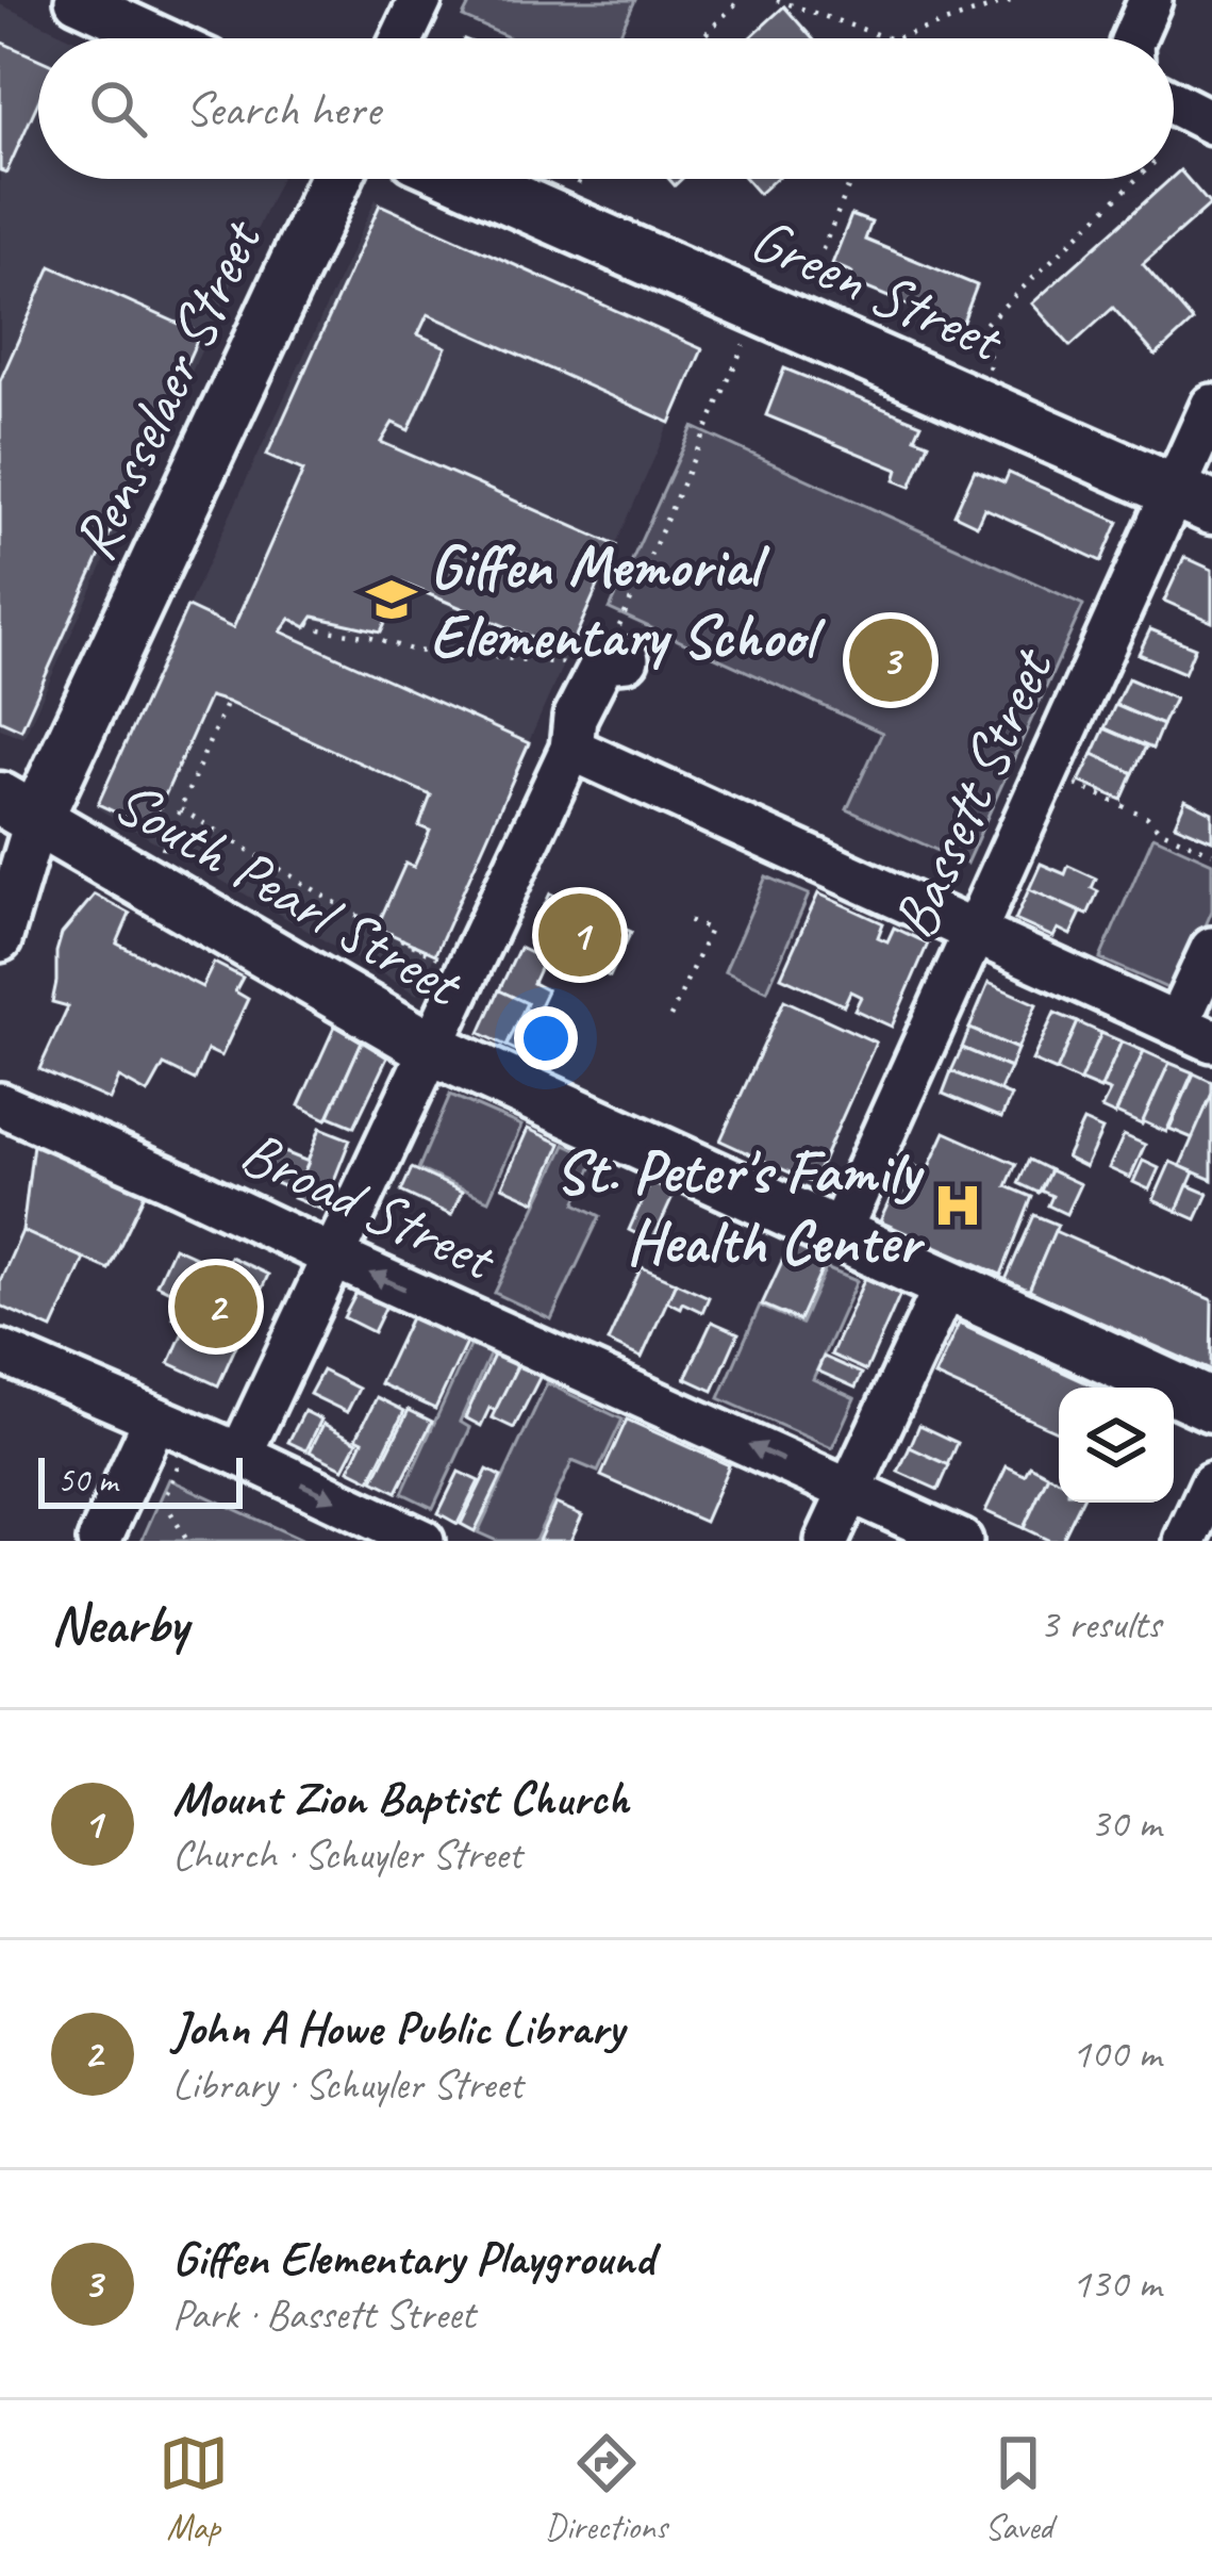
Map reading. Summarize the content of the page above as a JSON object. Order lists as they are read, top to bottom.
{
  "streets": {
    "main road": ["Green Street", "Rensselaer Street", "South Pearl Street"],
    "street": ["Bassett Street", "Broad Street"]
  },
  "crossings": [
    ["Green Street", "Bassett Street"],
    ["Rensselaer Street", "South Pearl Street"],
    ["Bassett Street", "South Pearl Street"]
  ],
  "places": {
    "school or university": ["Giffen Memorial Elementary School"],
    "hospital": ["St. Peter's Family Health Center"]
  },
  "scale_bar": "50 m",
  "page": {
    "search": "Search here",
    "pins": ["3", "1", "2"],
    "scale": "50 m",
    "heading": ["Nearby", "3 results"],
    "list": [
      {
        "mark": "1",
        "name": "Mount Zion Baptist Church",
        "note": "Church · Schuyler Street",
        "value": "30 m"
      },
      {
        "mark": "2",
        "name": "John A Howe Public Library",
        "note": "Library · Schuyler Street",
        "value": "100 m"
      },
      {
        "mark": "3",
        "name": "Giffen Elementary Playground",
        "note": "Park · Bassett Street",
        "value": "130 m"
      }
    ],
    "nav": ["Map", "Directions", "Saved"]
  }
}
